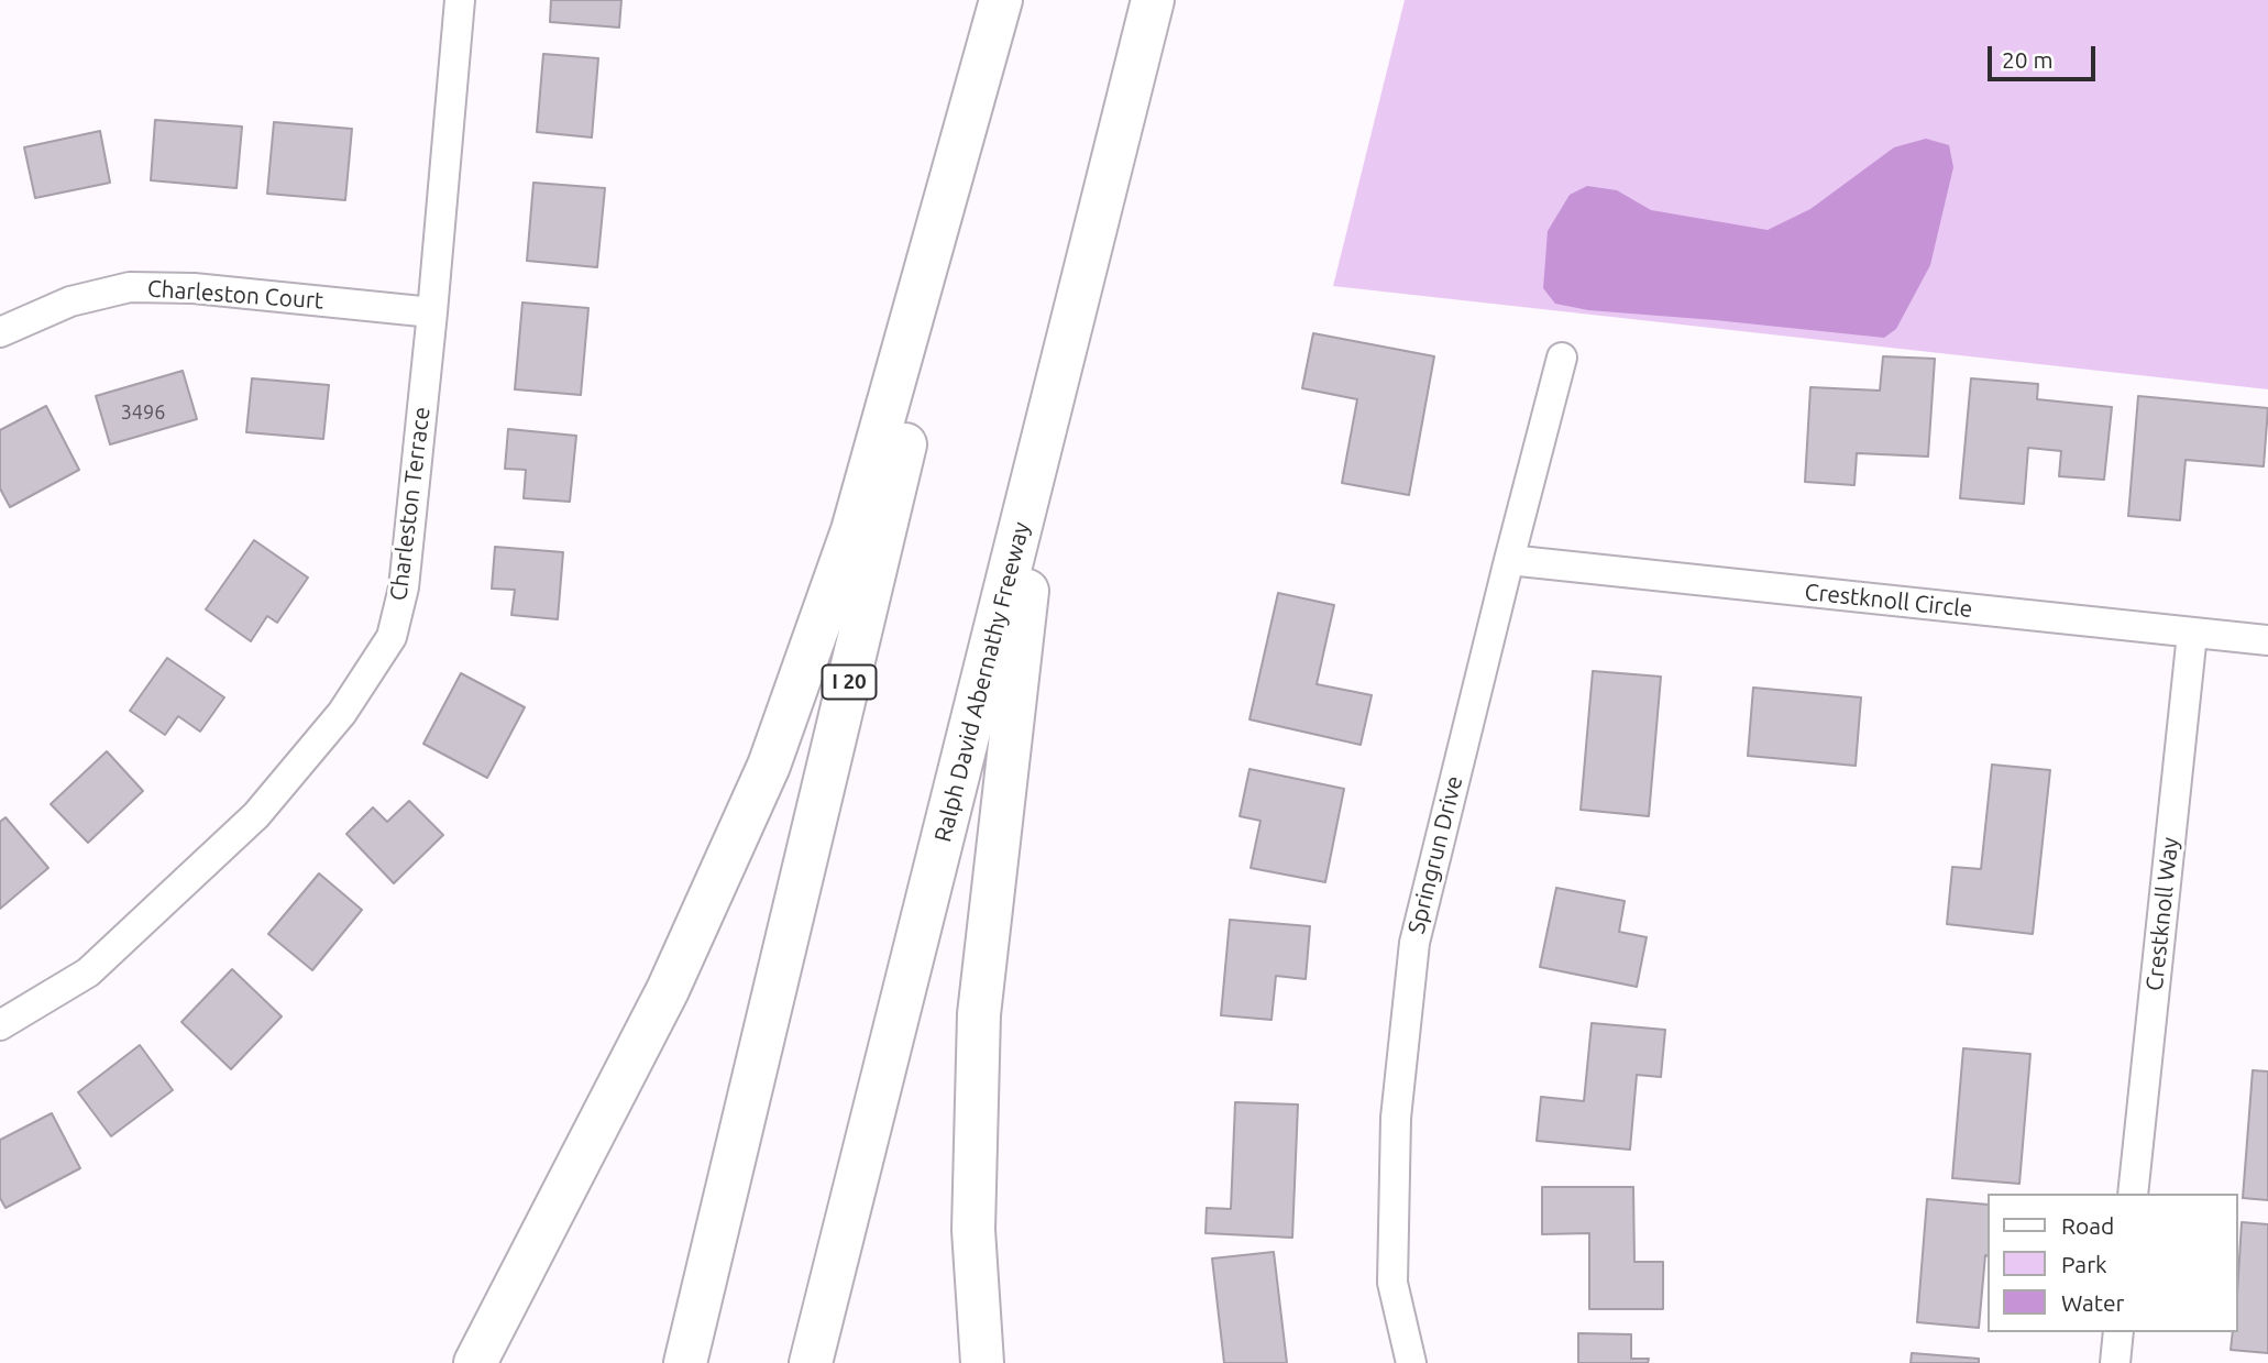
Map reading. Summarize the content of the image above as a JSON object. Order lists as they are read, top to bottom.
{
  "streets": {
    "highway": ["I 20", "Ralph David Abernathy Freeway"],
    "street": [
      "Charleston Court",
      "Charleston Terrace",
      "Crestknoll Circle",
      "Springrun Drive",
      "Crestknoll Way"
    ]
  },
  "crossings": [
    ["Charleston Court", "Charleston Terrace"],
    ["Crestknoll Circle", "Springrun Drive"],
    ["Crestknoll Circle", "Crestknoll Way"]
  ],
  "house_numbers": ["3496"],
  "legend": ["Road", "Park", "Water"],
  "scale_bar": "20 m"
}
